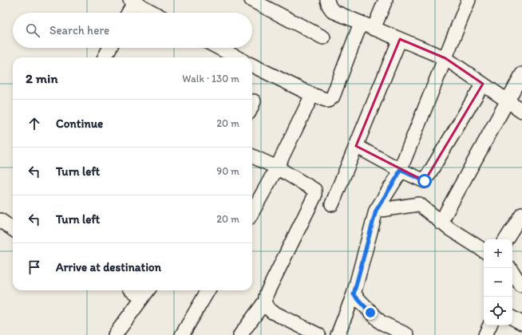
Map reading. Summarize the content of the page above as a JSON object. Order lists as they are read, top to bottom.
{
  "page": {
    "search": "Search here",
    "heading": ["2 min", "Walk · 130 m"],
    "list": [
      ["Continue", "20 m"],
      ["Turn left", "90 m"],
      ["Turn left", "20 m"],
      "Arrive at destination"
    ],
    "map_buttons": ["+", "−"]
  }
}
